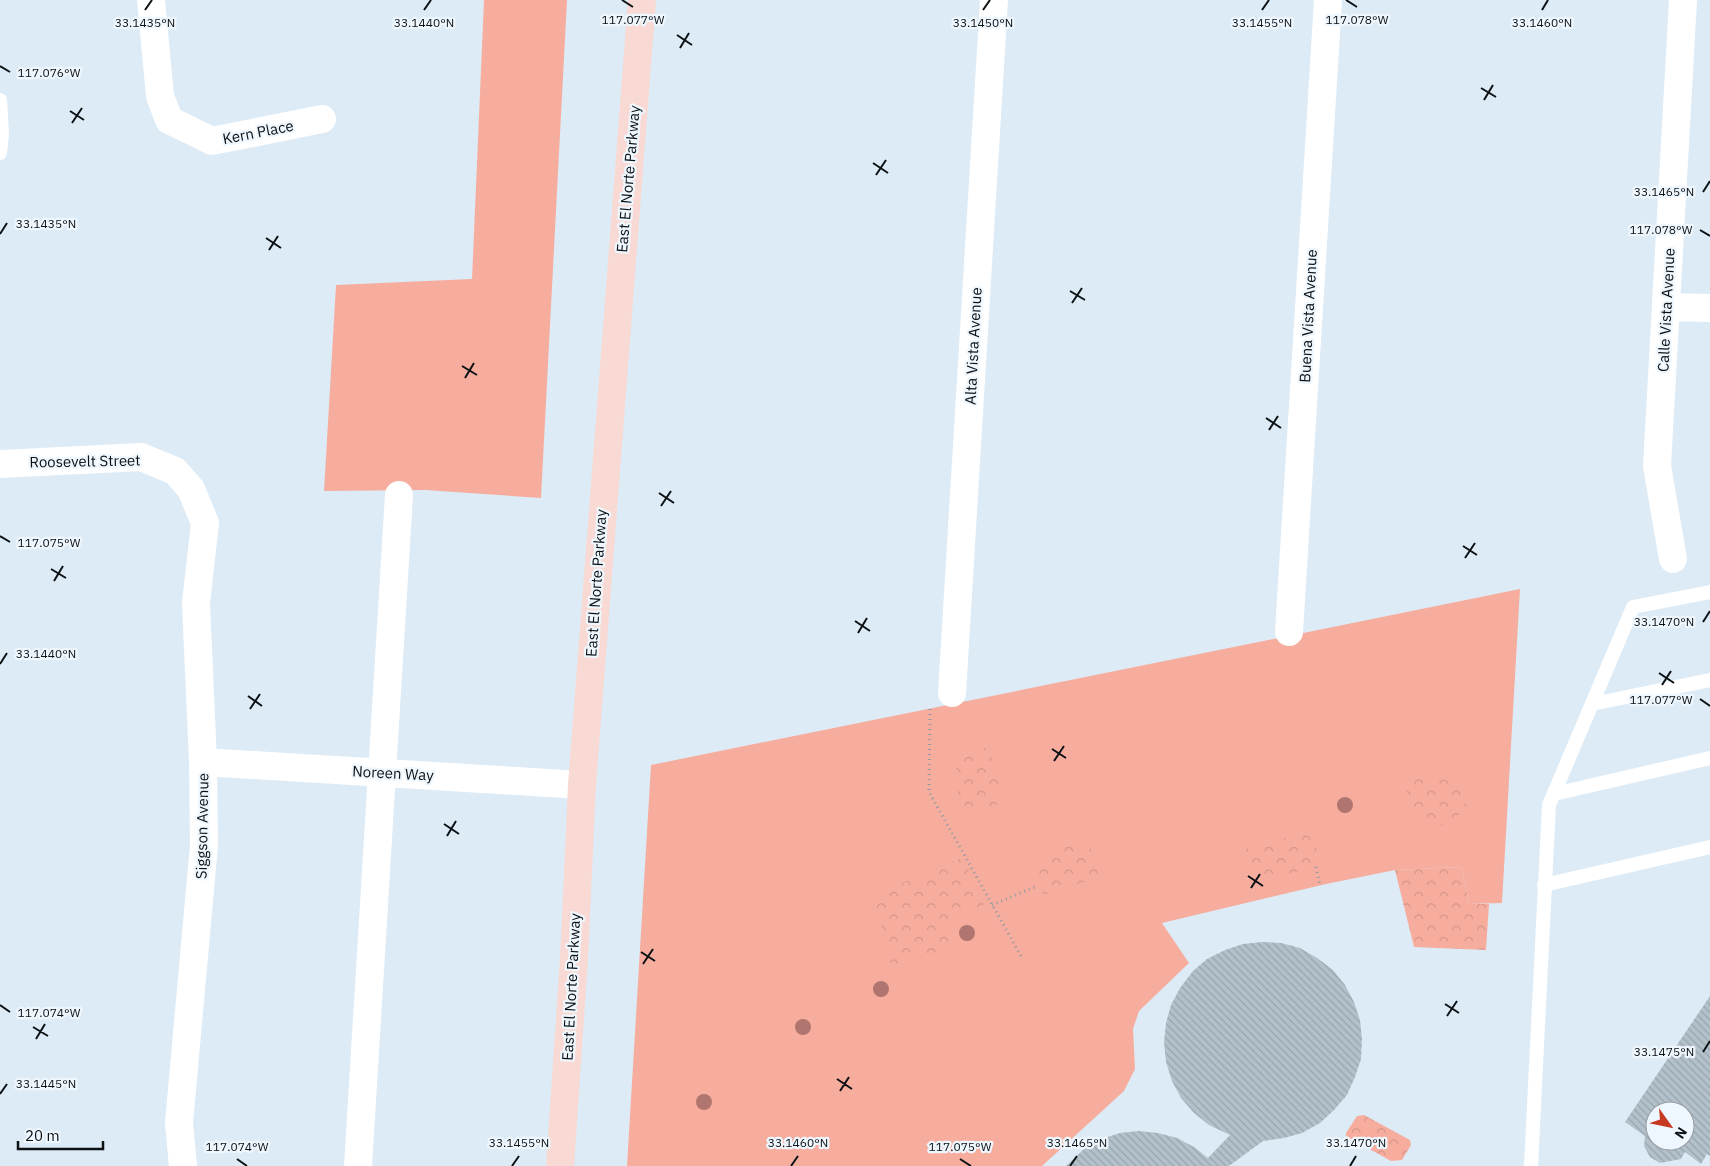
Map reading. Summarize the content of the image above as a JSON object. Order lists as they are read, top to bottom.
{
  "streets": {
    "main road": ["East El Norte Parkway"],
    "street": [
      "Kern Place",
      "Calle Vista Avenue",
      "Buena Vista Avenue",
      "Alta Vista Avenue",
      "Roosevelt Street",
      "Noreen Way",
      "Siggson Avenue"
    ]
  },
  "crossings": [
    ["East El Norte Parkway", "Noreen Way"],
    ["Roosevelt Street", "Siggson Avenue"],
    ["Noreen Way", "Siggson Avenue"]
  ],
  "scale_bar": "20 m",
  "north": "bottom right",
  "coordinates": [
    "117.078°W",
    "117.077°W",
    "33.1435°N",
    "33.1440°N",
    "33.1450°N",
    "33.1455°N",
    "33.1460°N",
    "117.076°W",
    "33.1465°N",
    "117.075°W",
    "33.1470°N",
    "117.074°W",
    "33.1475°N",
    "33.1445°N"
  ]
}
